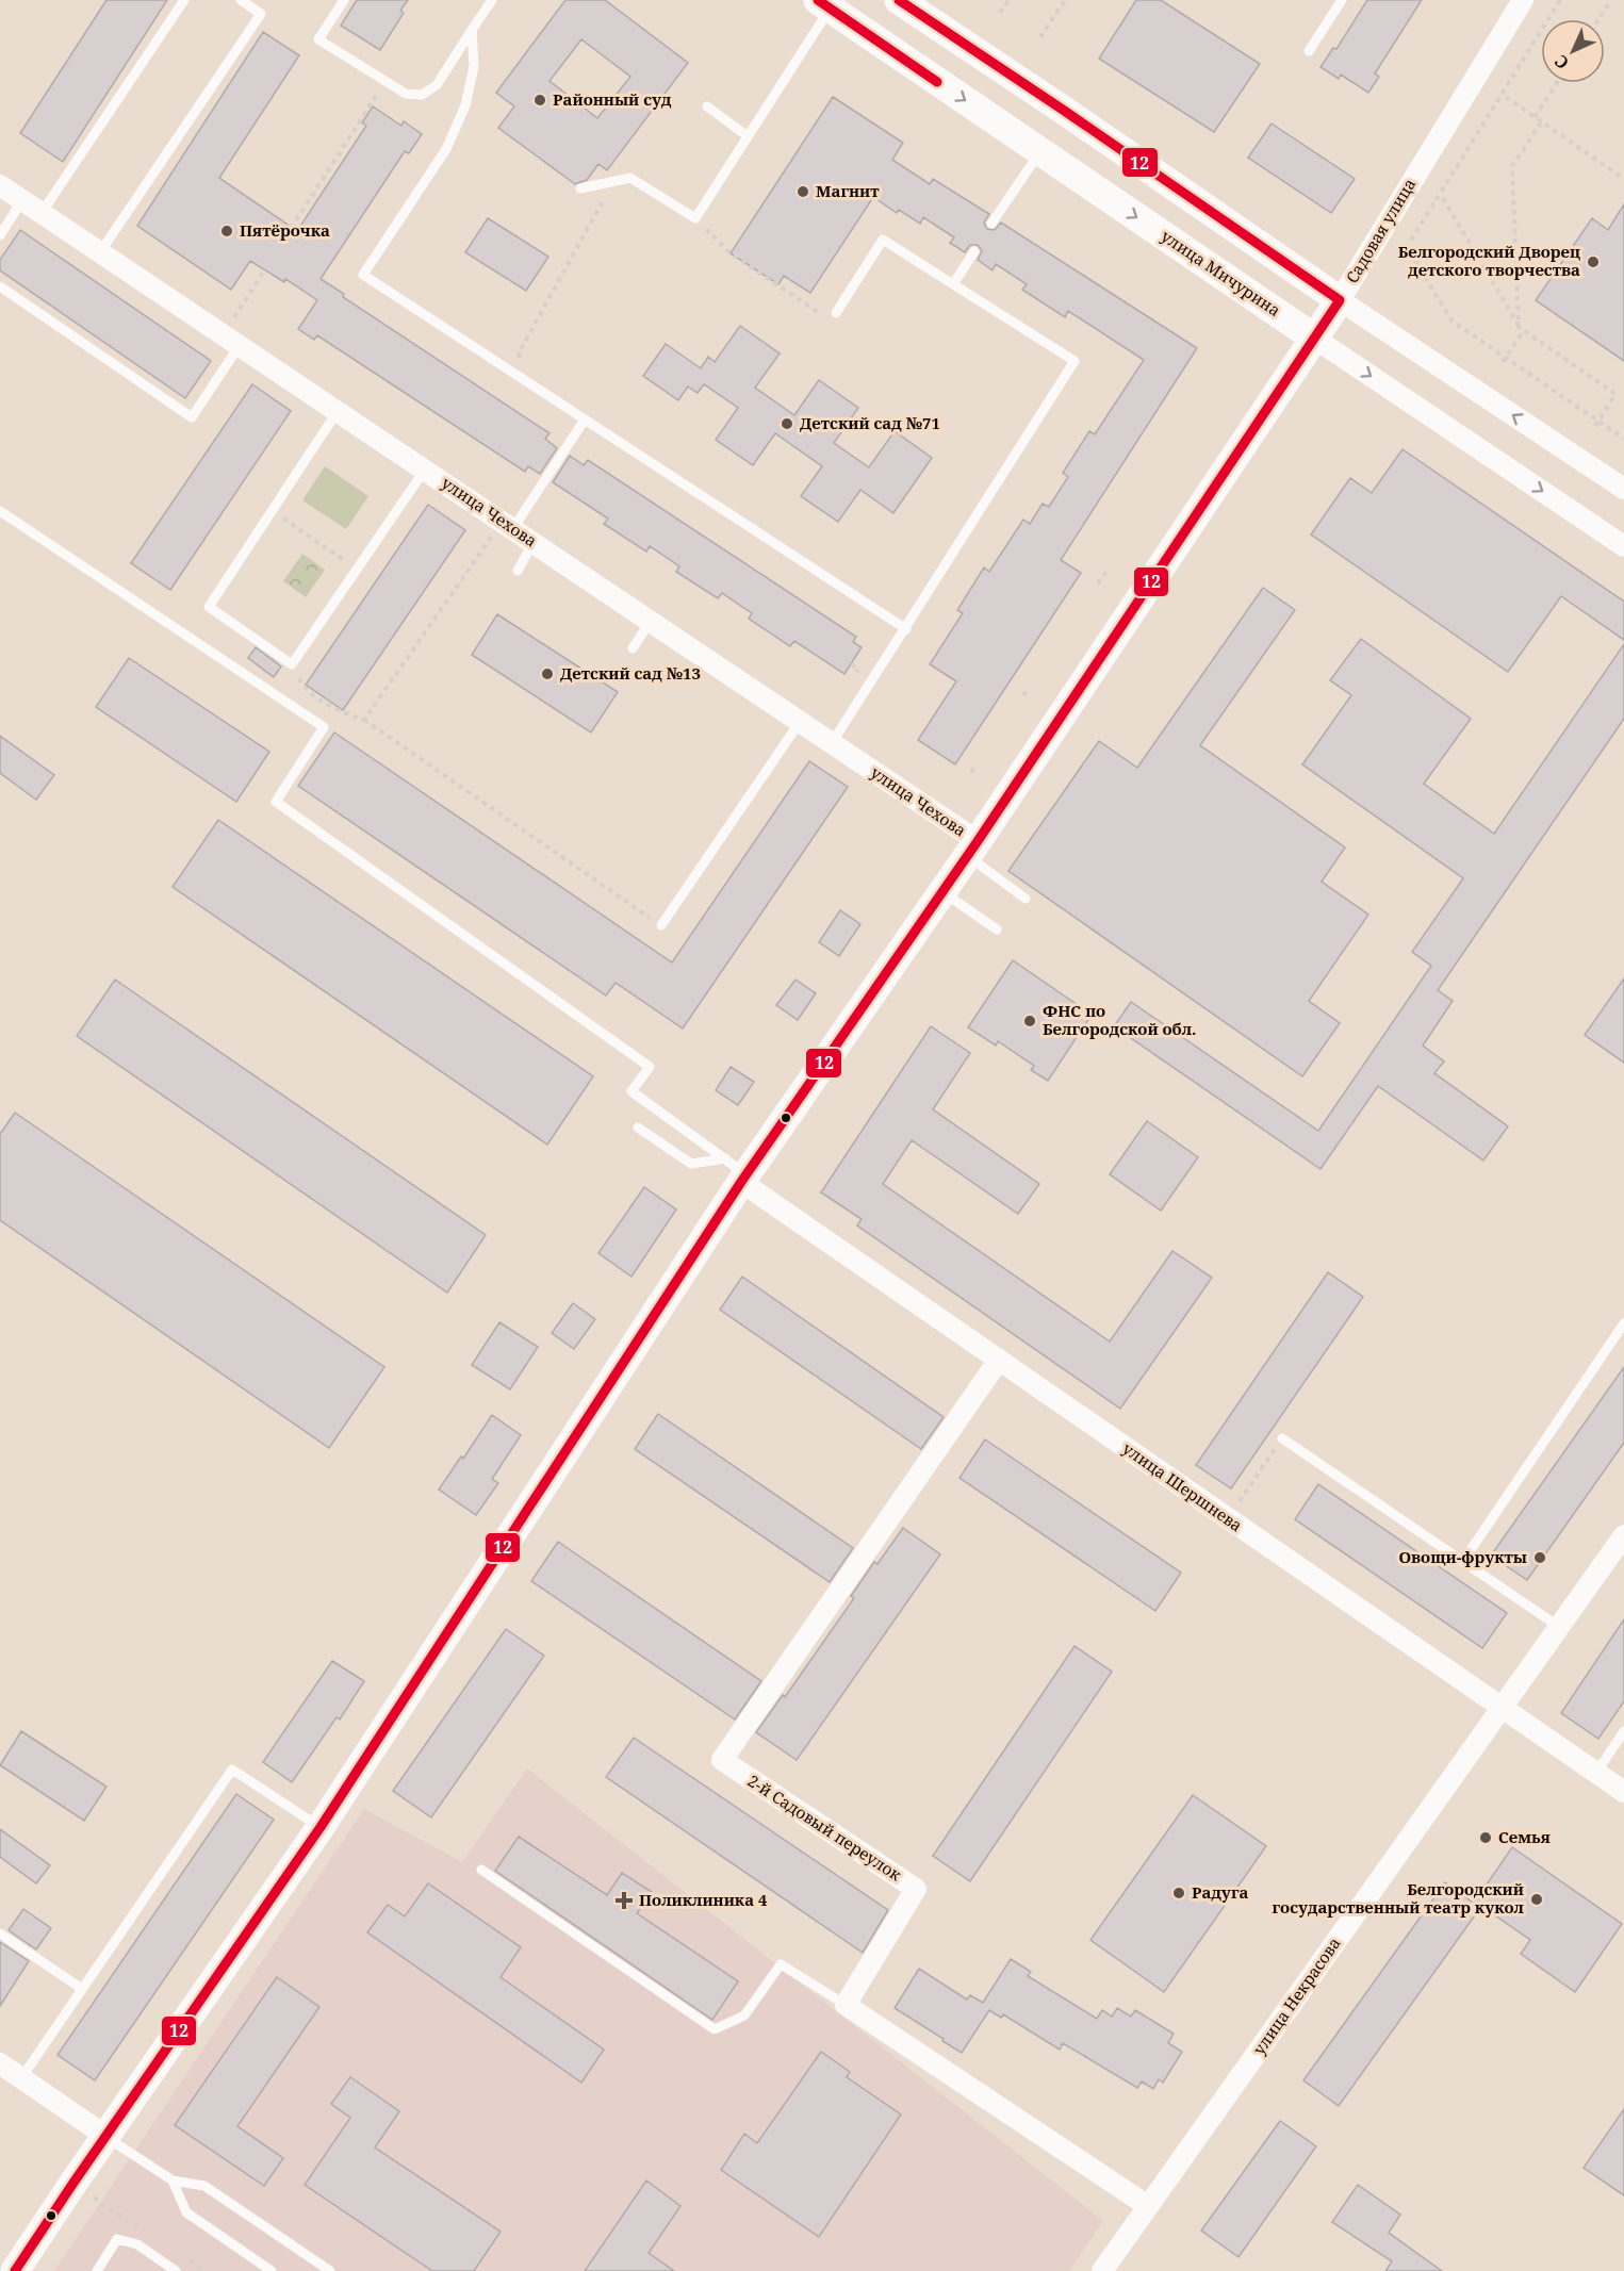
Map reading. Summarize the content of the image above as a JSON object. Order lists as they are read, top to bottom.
{
  "streets": {
    "main road": ["Садовая улица", "улица Мичурина"],
    "street": [
      "улица Чехова",
      "улица Шершнева",
      "2-й Садовый переулок",
      "улица Некрасова"
    ]
  },
  "crossings": [
    ["Садовая улица", "улица Мичурина"],
    ["Садовая улица", "улица Чехова"],
    ["Садовая улица", "улица Шершнева"],
    ["улица Шершнева", "2-й Садовый переулок"],
    ["улица Шершнева", "улица Некрасова"]
  ],
  "places": {
    "other": [
      "Районный суд",
      "Магнит",
      "Пятёрочка",
      "Белгородский Дворец детского творчества",
      "Детский сад №71",
      "Детский сад №13",
      "ФНС по Белгородской обл.",
      "Овощи-фрукты",
      "Семья",
      "Радуга",
      "Белгородский государственный театр кукол"
    ],
    "health": ["Поликлиника 4"]
  },
  "lines": ["transit line 12"],
  "north": "bottom left"
}
